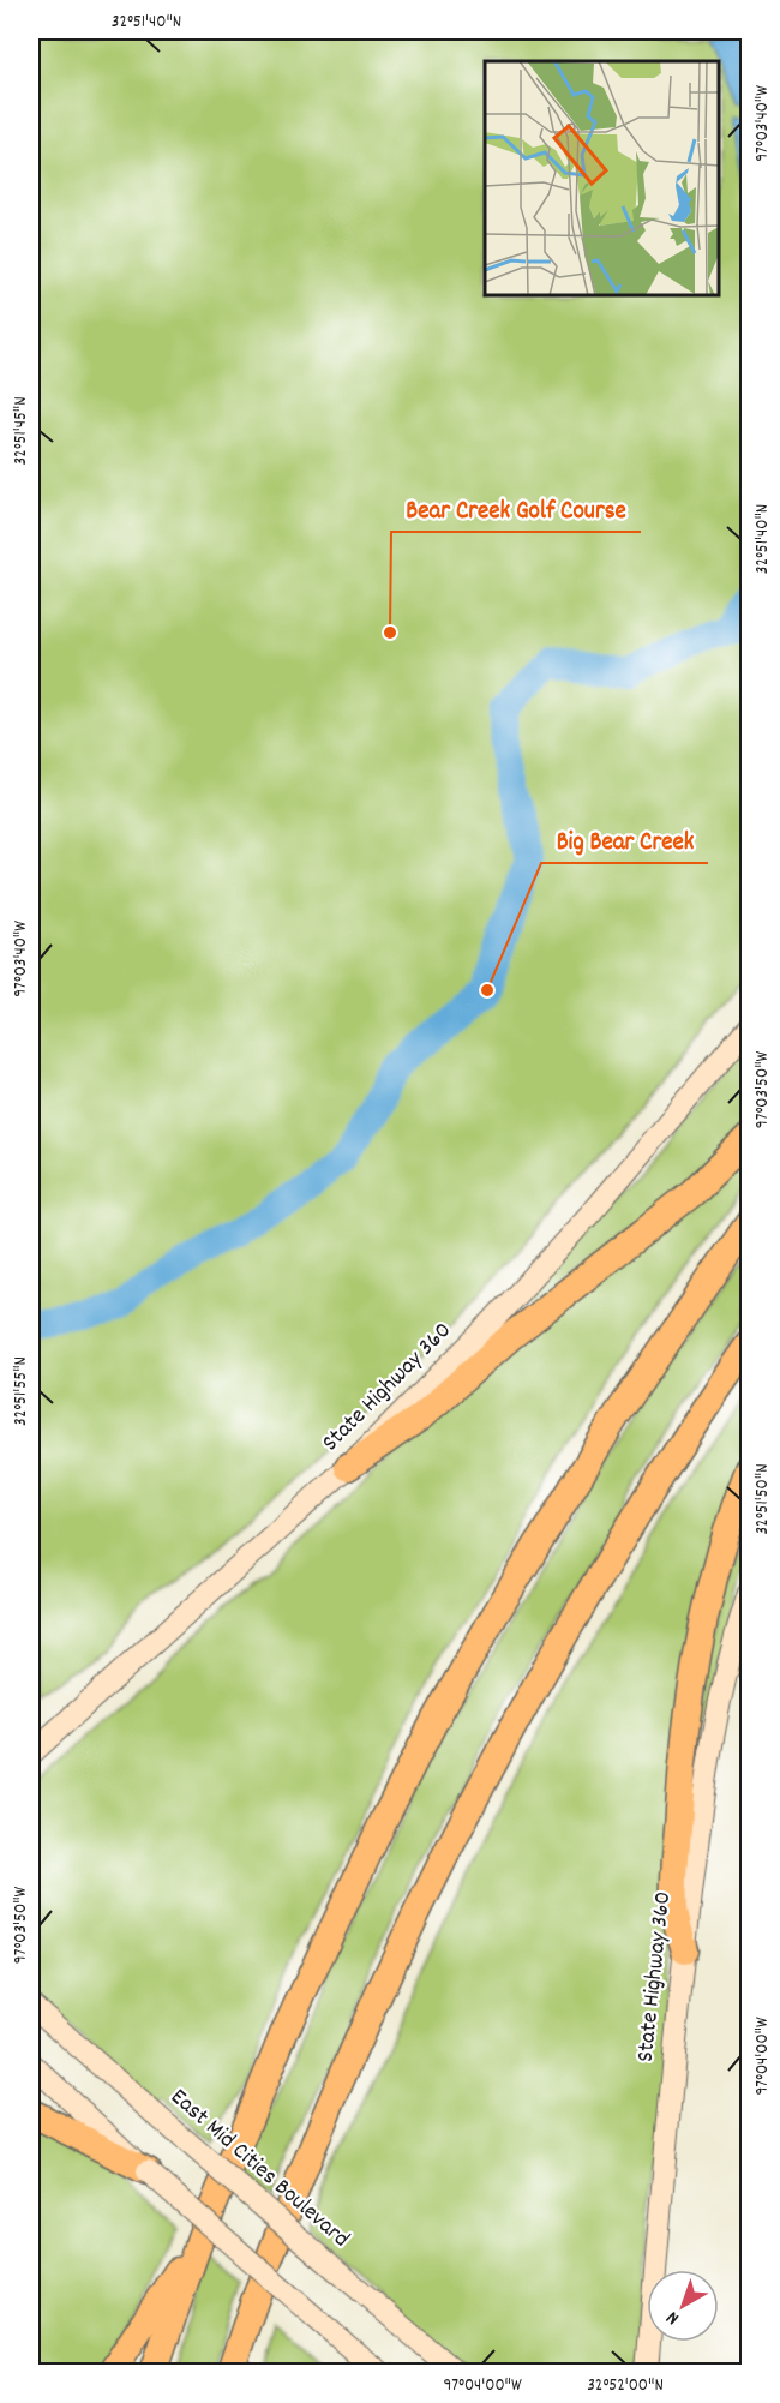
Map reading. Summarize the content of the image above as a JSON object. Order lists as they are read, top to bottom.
{
  "streets": {
    "main road": ["State Highway 360", "East Mid Cities Boulevard"]
  },
  "places": ["Bear Creek Golf Course", "Big Bear Creek"],
  "north": "bottom left",
  "coordinates": [
    "32°51'40\"N",
    "97°03'40\"W",
    "32°51'45\"N",
    "97°03'50\"W",
    "32°51'55\"N",
    "32°51'50\"N",
    "97°04'00\"W",
    "32°52'00\"N"
  ]
}
